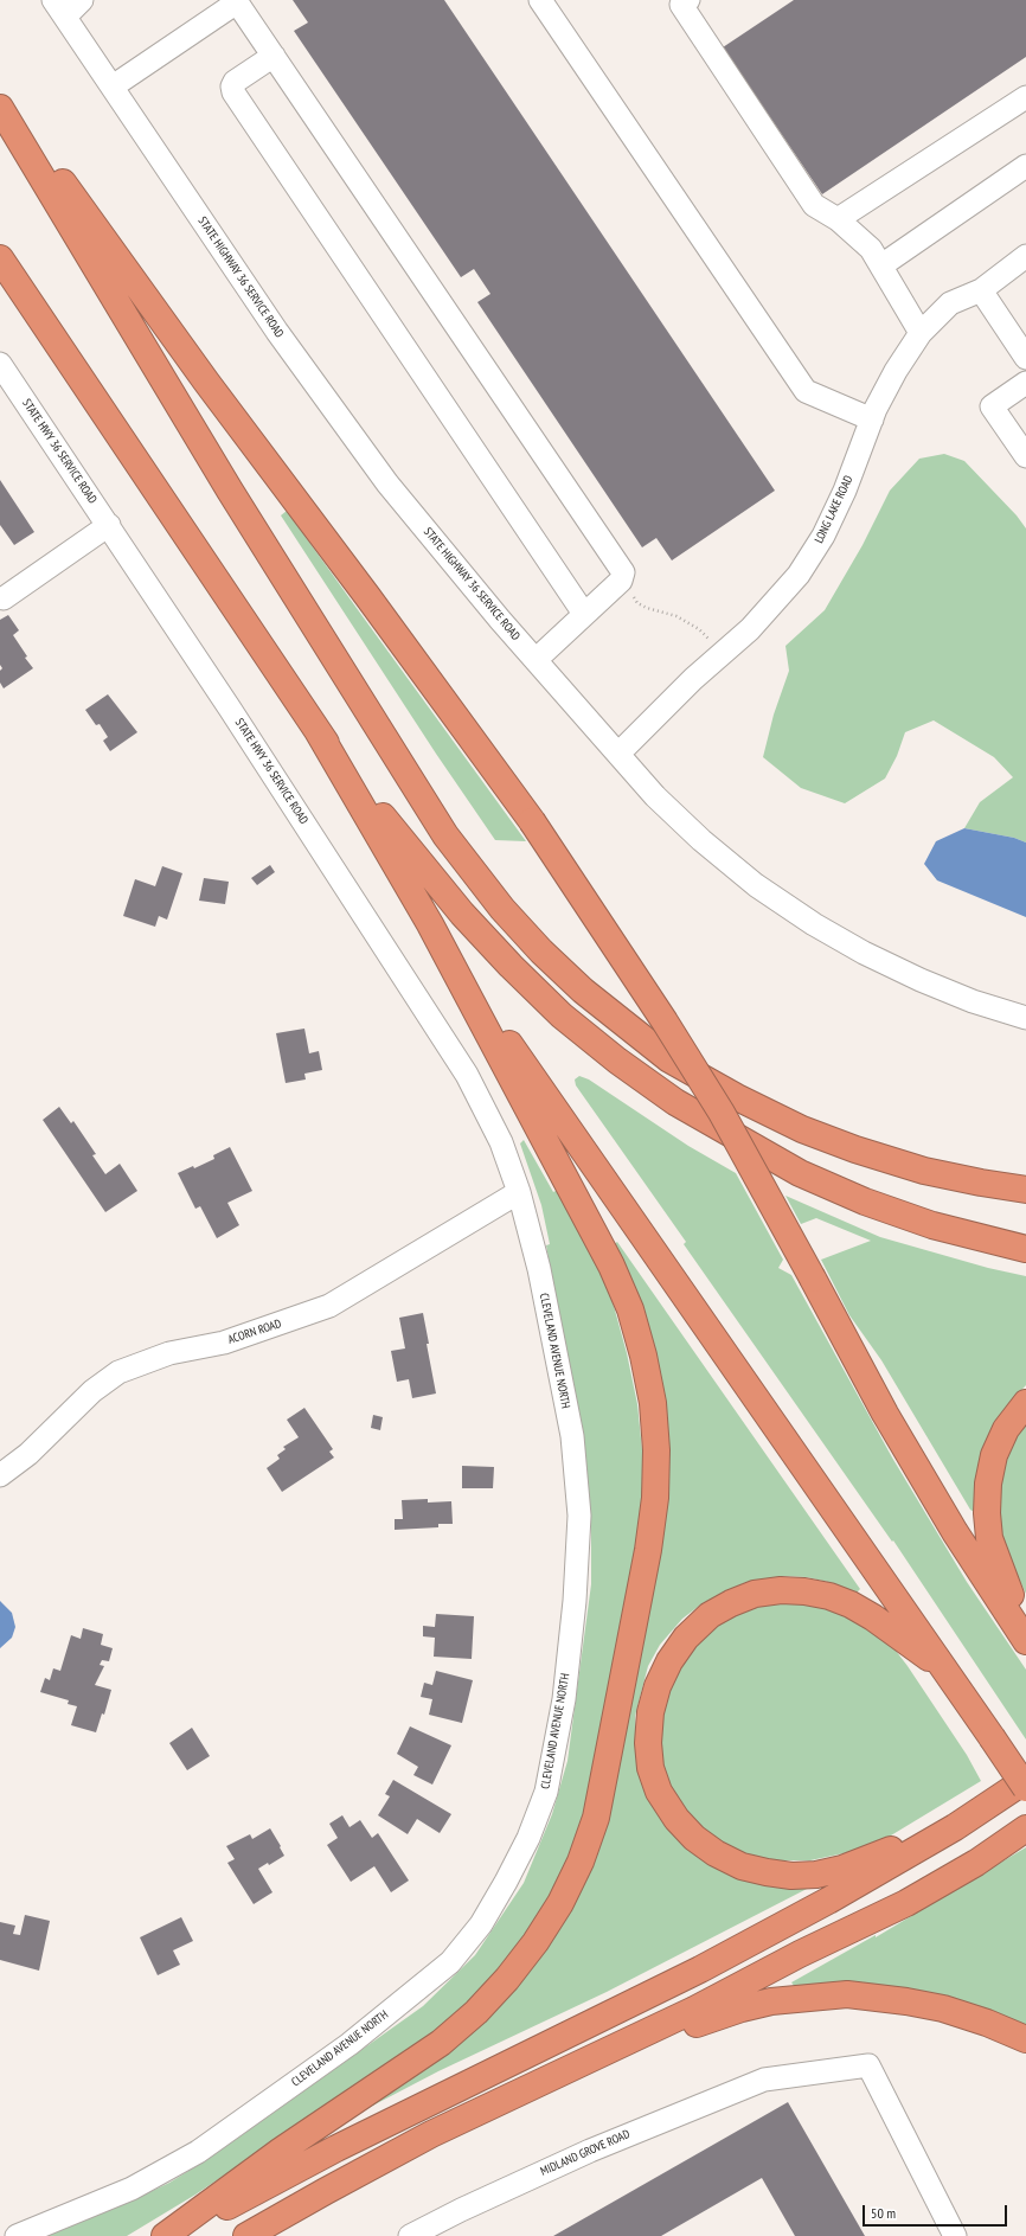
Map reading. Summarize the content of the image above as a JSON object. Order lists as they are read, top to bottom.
{
  "streets": {
    "street": [
      "STATE HIGHWAY 36 SERVICE ROAD",
      "STATE HWY 36 SERVICE ROAD",
      "LONG LAKE ROAD",
      "ACORN ROAD",
      "CLEVELAND AVENUE NORTH",
      "MIDLAND GROVE ROAD"
    ]
  },
  "crossings": [
    ["STATE HIGHWAY 36 SERVICE ROAD", "LONG LAKE ROAD"],
    ["STATE HWY 36 SERVICE ROAD", "ACORN ROAD"],
    ["STATE HWY 36 SERVICE ROAD", "CLEVELAND AVENUE NORTH"],
    ["ACORN ROAD", "CLEVELAND AVENUE NORTH"]
  ],
  "scale_bar": "50 m"
}
